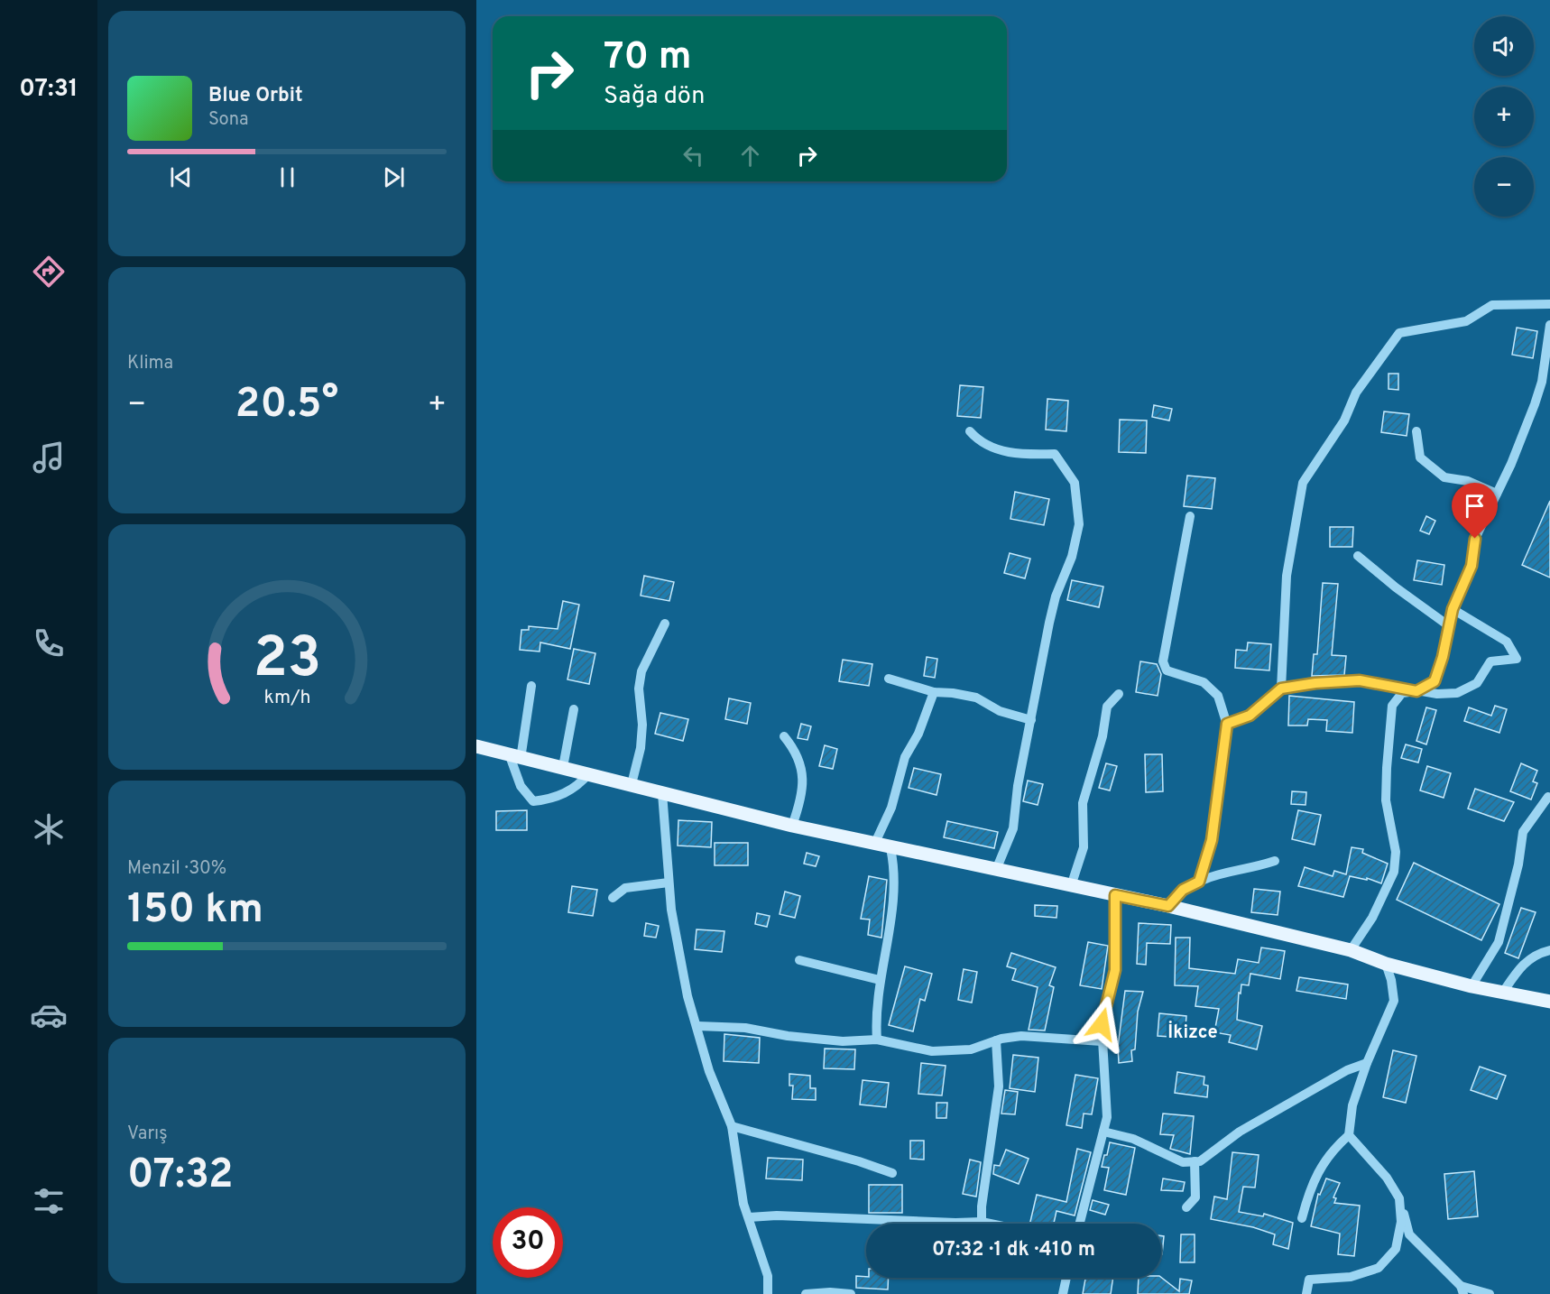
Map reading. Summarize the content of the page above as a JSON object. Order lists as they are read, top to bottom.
{
  "districts": ["İkizce"],
  "page": {
    "tabs": "07:31",
    "map_buttons": ["+", "−"],
    "turn": ["70 m", "Sağa dön"],
    "song": ["Blue Orbit", "Sona"],
    "tile": [
      "Klima",
      ["Menzil · 30%", "150 km"],
      ["Varış", "07:32"]
    ],
    "heat": ["−", "20.5°", "+"],
    "limit": "30",
    "trip": "07:32 · 1 dk · 410 m",
    "gauge": ["23", "km/h"]
  }
}
